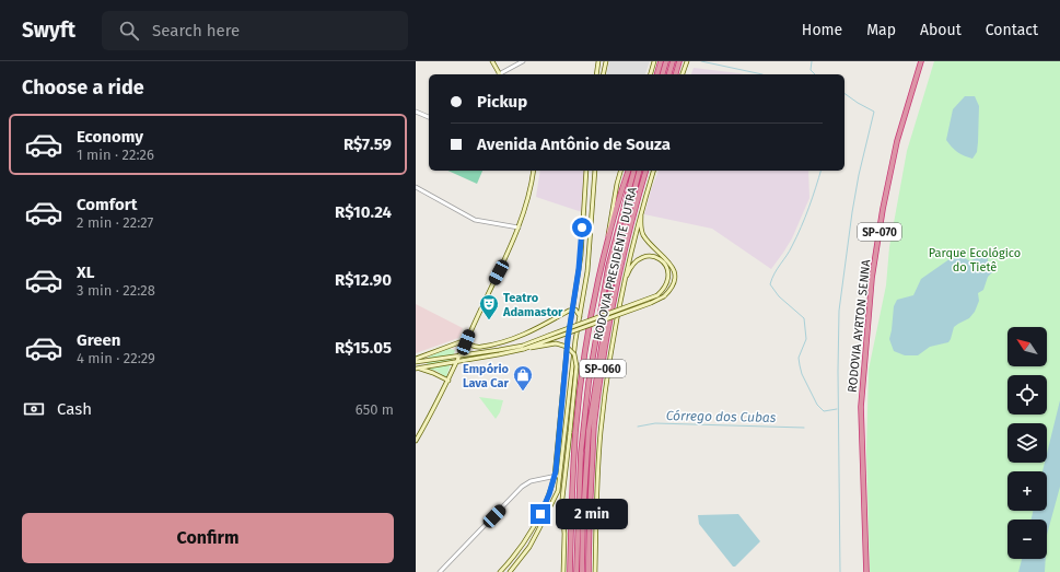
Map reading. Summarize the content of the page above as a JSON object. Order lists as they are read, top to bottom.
{
  "streets": {
    "highway": [
      "SP-070",
      "RODOVIA PRESIDENTE DUTRA",
      "RODOVIA AYRTON SENNA",
      "SP-060"
    ]
  },
  "water": ["Córrego dos Cubas"],
  "parks": ["Parque Ecológico do Tietê"],
  "places": {
    "theatre": ["Teatro Adamastor"],
    "shop": ["Empório Lava Car"]
  },
  "north": "top left",
  "page": {
    "header": "Swyft",
    "search": "Search here",
    "nav": [
      "Home",
      "Map",
      "About",
      "Contact"
    ],
    "heading": "Choose a ride",
    "banner": ["Pickup", "Avenida Antônio de Souza"],
    "list": [
      {
        "name": "Economy",
        "note": "1 min · 22:26",
        "value": "R$7.59"
      },
      {
        "name": "Comfort",
        "note": "2 min · 22:27",
        "value": "R$10.24"
      },
      {
        "name": "XL",
        "note": "3 min · 22:28",
        "value": "R$12.90"
      },
      {
        "name": "Green",
        "note": "4 min · 22:29",
        "value": "R$15.05"
      }
    ],
    "map_buttons": ["+", "−"],
    "pay": ["Cash", "650 m"],
    "bubble": "2 min",
    "buttons": "Confirm"
  }
}
